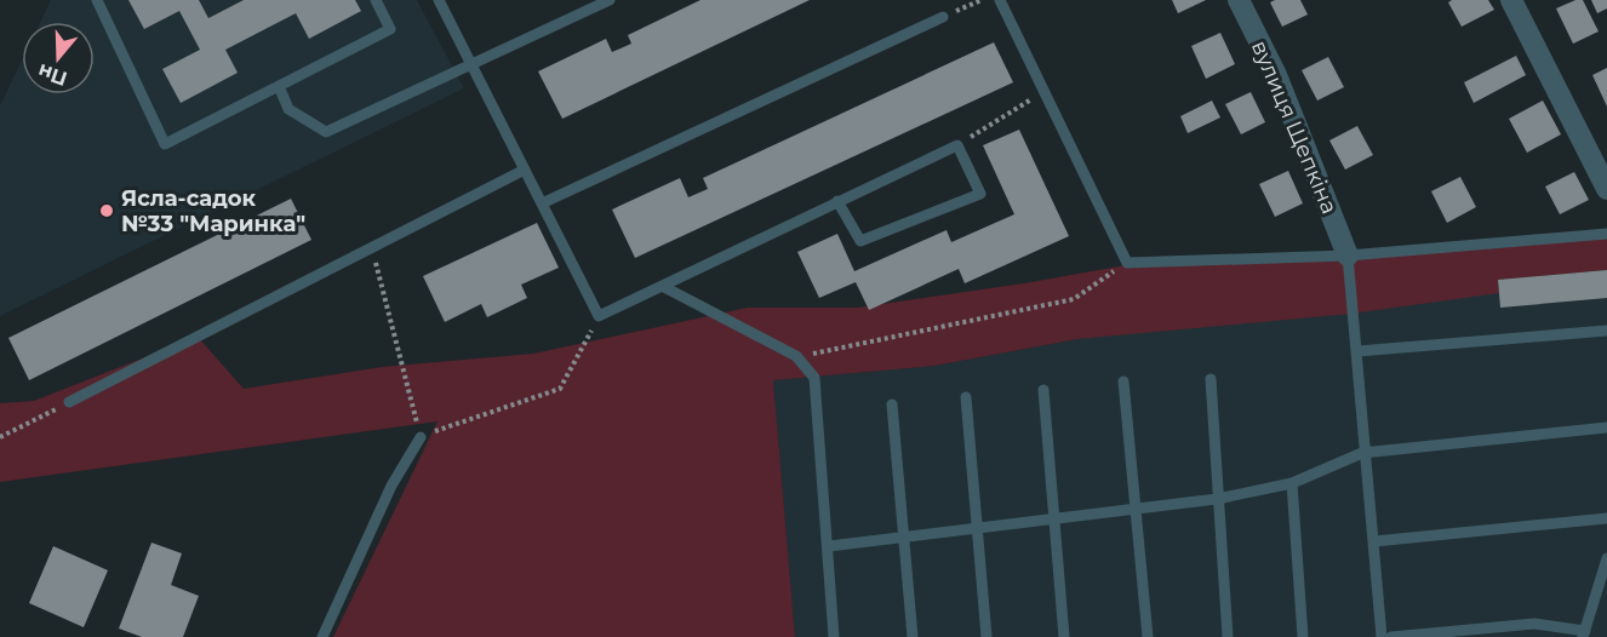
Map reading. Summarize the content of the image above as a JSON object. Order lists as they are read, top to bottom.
{
  "streets": {
    "street": ["вулиця Щепкіна"]
  },
  "places": ["Ясла-садок №33 \"Маринка\""],
  "north": "bottom"
}
